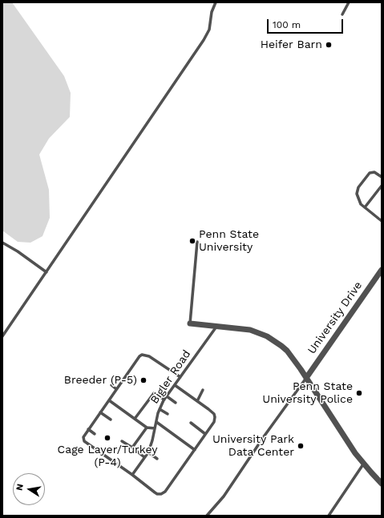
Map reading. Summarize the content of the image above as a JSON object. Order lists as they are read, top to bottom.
{
  "streets": {
    "street": ["University Drive"],
    "lane": ["Bigler Road"]
  },
  "places": [
    "Heifer Barn",
    "Penn State University",
    "Breeder (P-5)",
    "Penn State University Police",
    "Cage Layer/Turkey (P-4)",
    "University Park Data Center"
  ],
  "scale_bar": "100 m",
  "north": "left"
}
